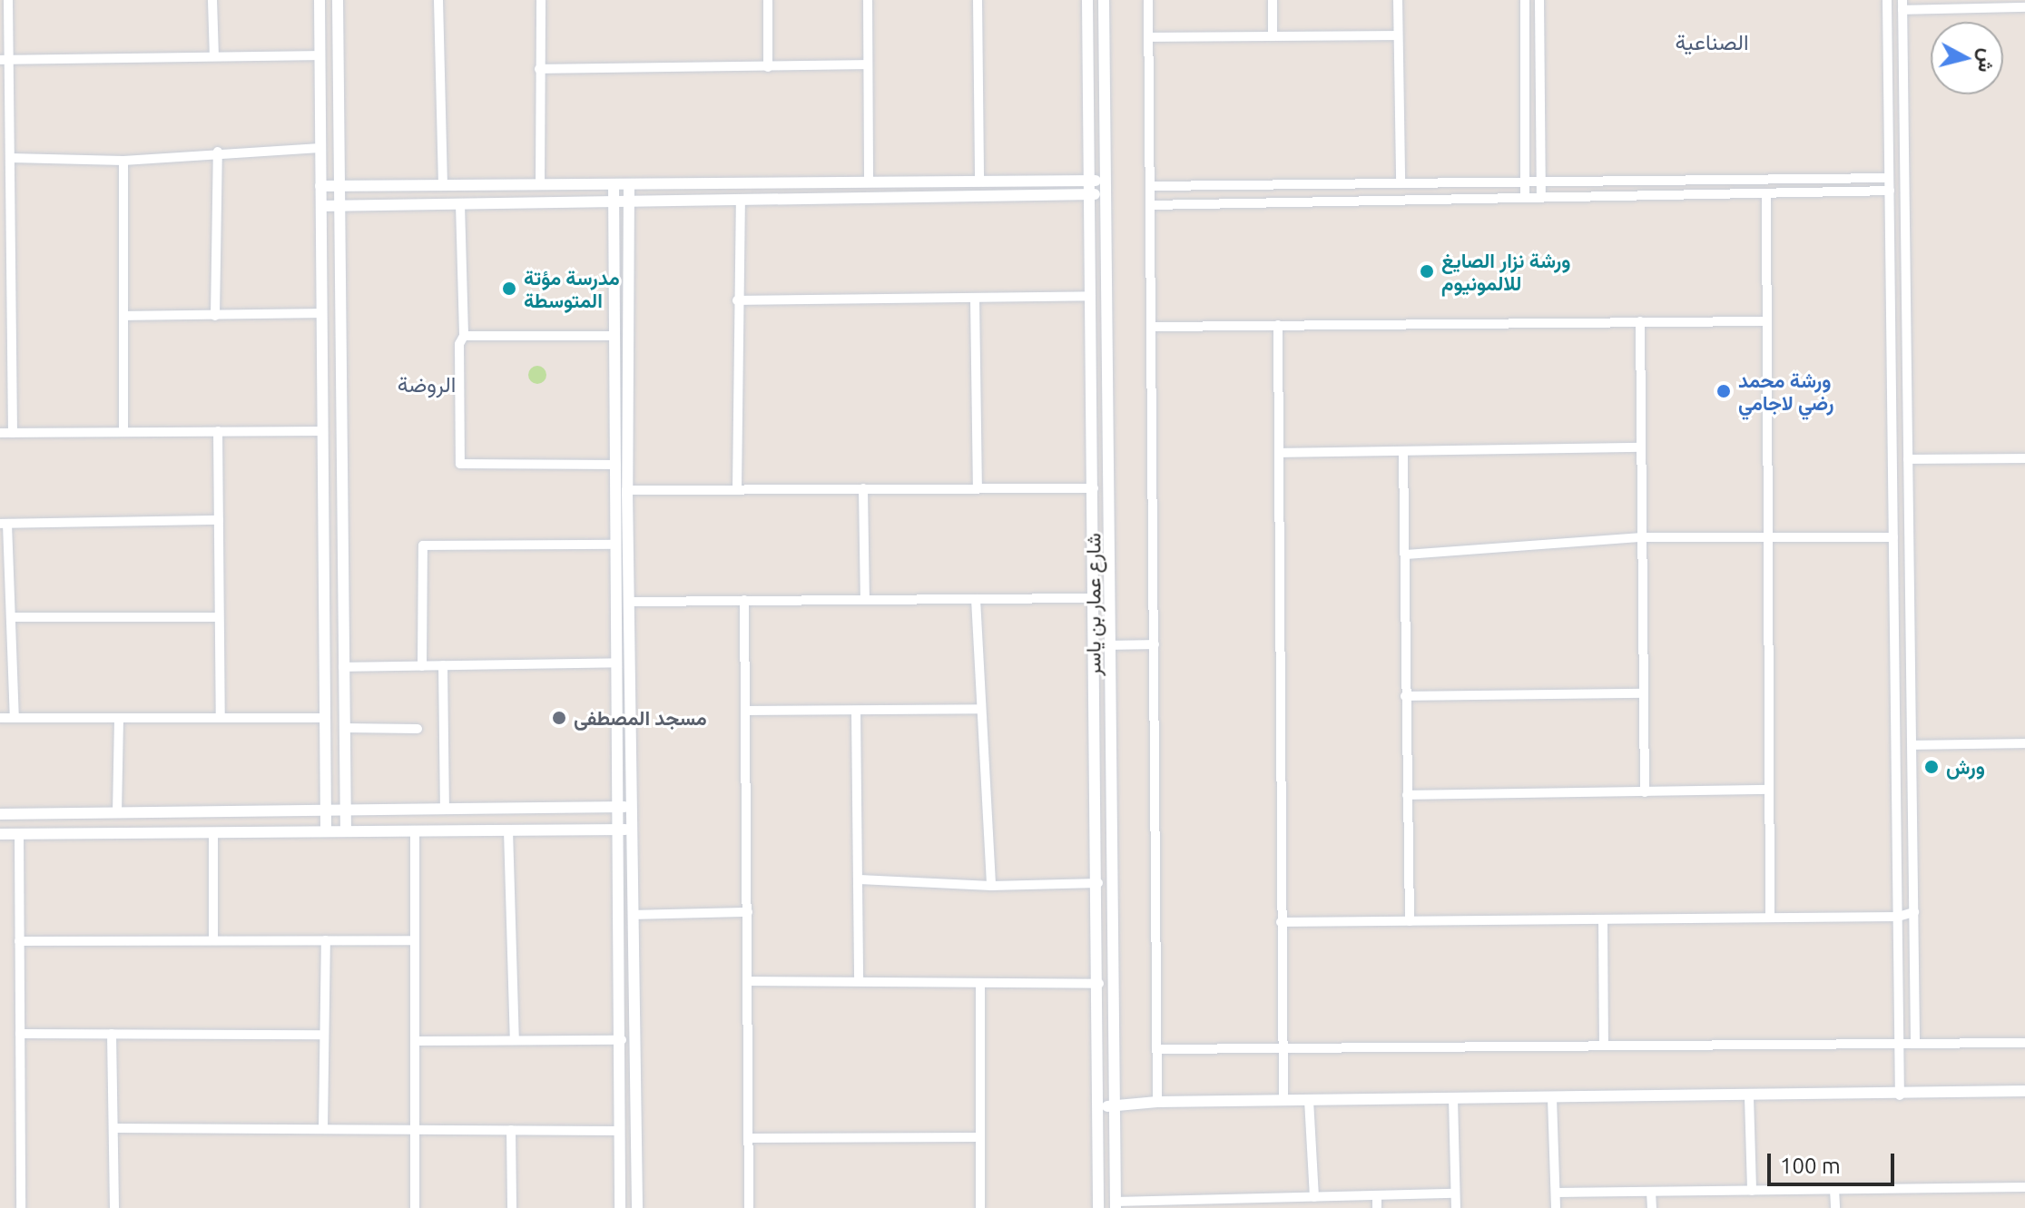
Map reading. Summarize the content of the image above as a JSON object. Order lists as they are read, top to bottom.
{
  "streets": {
    "street": ["شارع عمار بن ياسر"]
  },
  "districts": ["الصناعية", "الروضة"],
  "places": [
    "ورشة نزار الصايغ للالمونيوم",
    "مدرسة مؤتة المتوسطة",
    "ورشة محمد رضي لاجامي",
    "مسجد المصطفى",
    "ورش"
  ],
  "scale_bar": "100 m",
  "north": "right"
}
